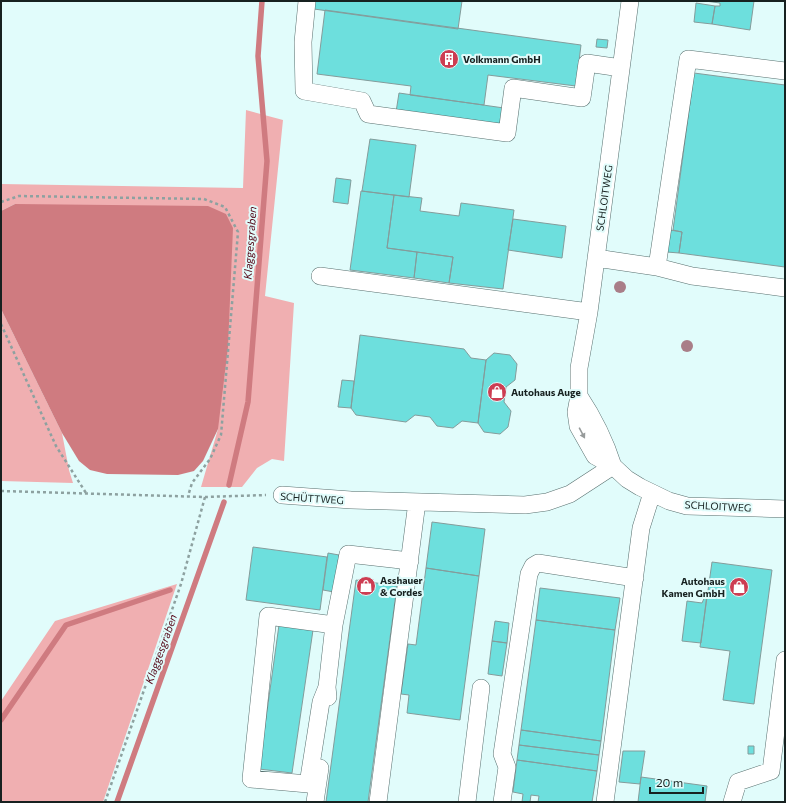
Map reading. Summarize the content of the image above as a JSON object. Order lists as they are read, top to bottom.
{
  "streets": {
    "street": ["SCHLOITWEG", "SCHÜTTWEG"]
  },
  "crossings": [
    ["SCHLOITWEG", "SCHÜTTWEG"]
  ],
  "water": ["Klaggesgraben"],
  "places": {
    "building": ["Volkmann GmbH"],
    "shop": ["Autohaus Auge", "Asshauer & Cordes", "Autohaus Kamen GmbH"]
  },
  "scale_bar": "20 m"
}
